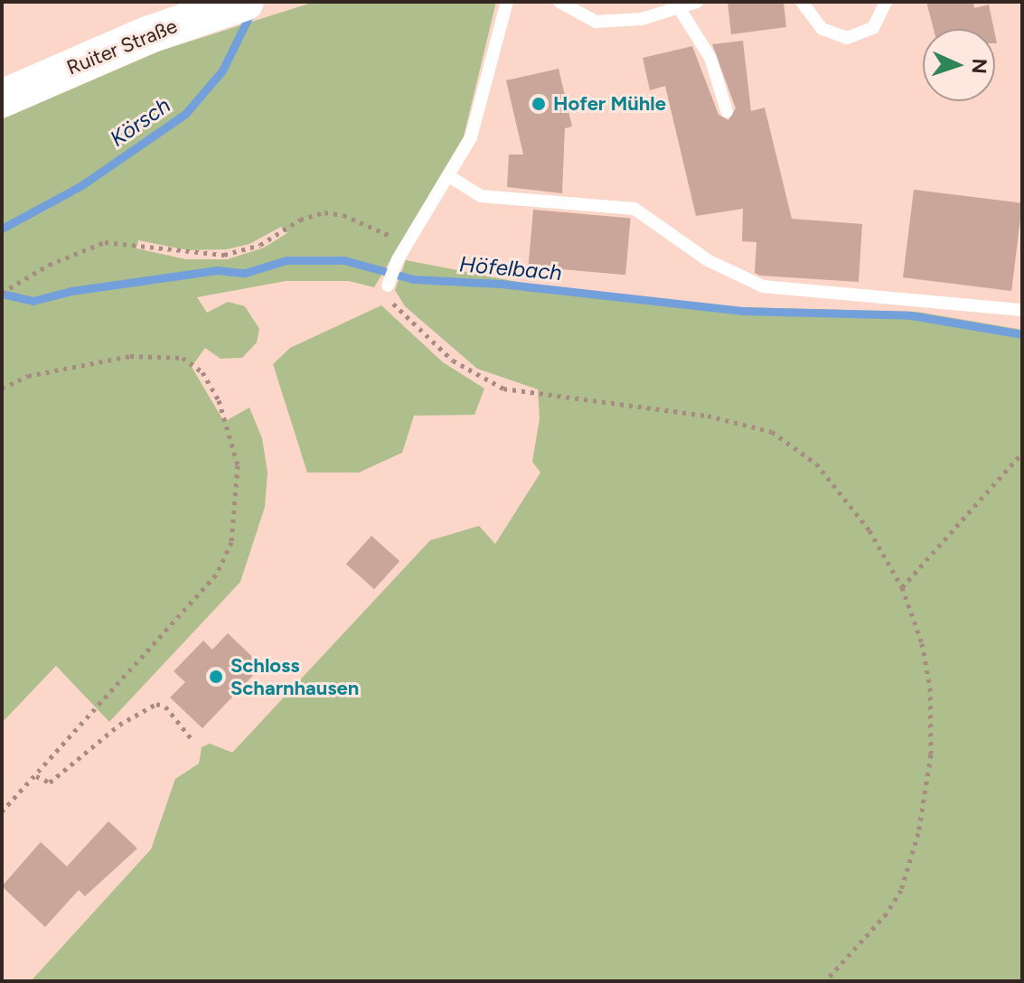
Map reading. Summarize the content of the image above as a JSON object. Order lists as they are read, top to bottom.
{
  "streets": {
    "main road": ["Ruiter Straße"]
  },
  "water": ["Körsch", "Höfelbach"],
  "places": ["Hofer Mühle", "Schloss Scharnhausen"],
  "north": "right"
}
